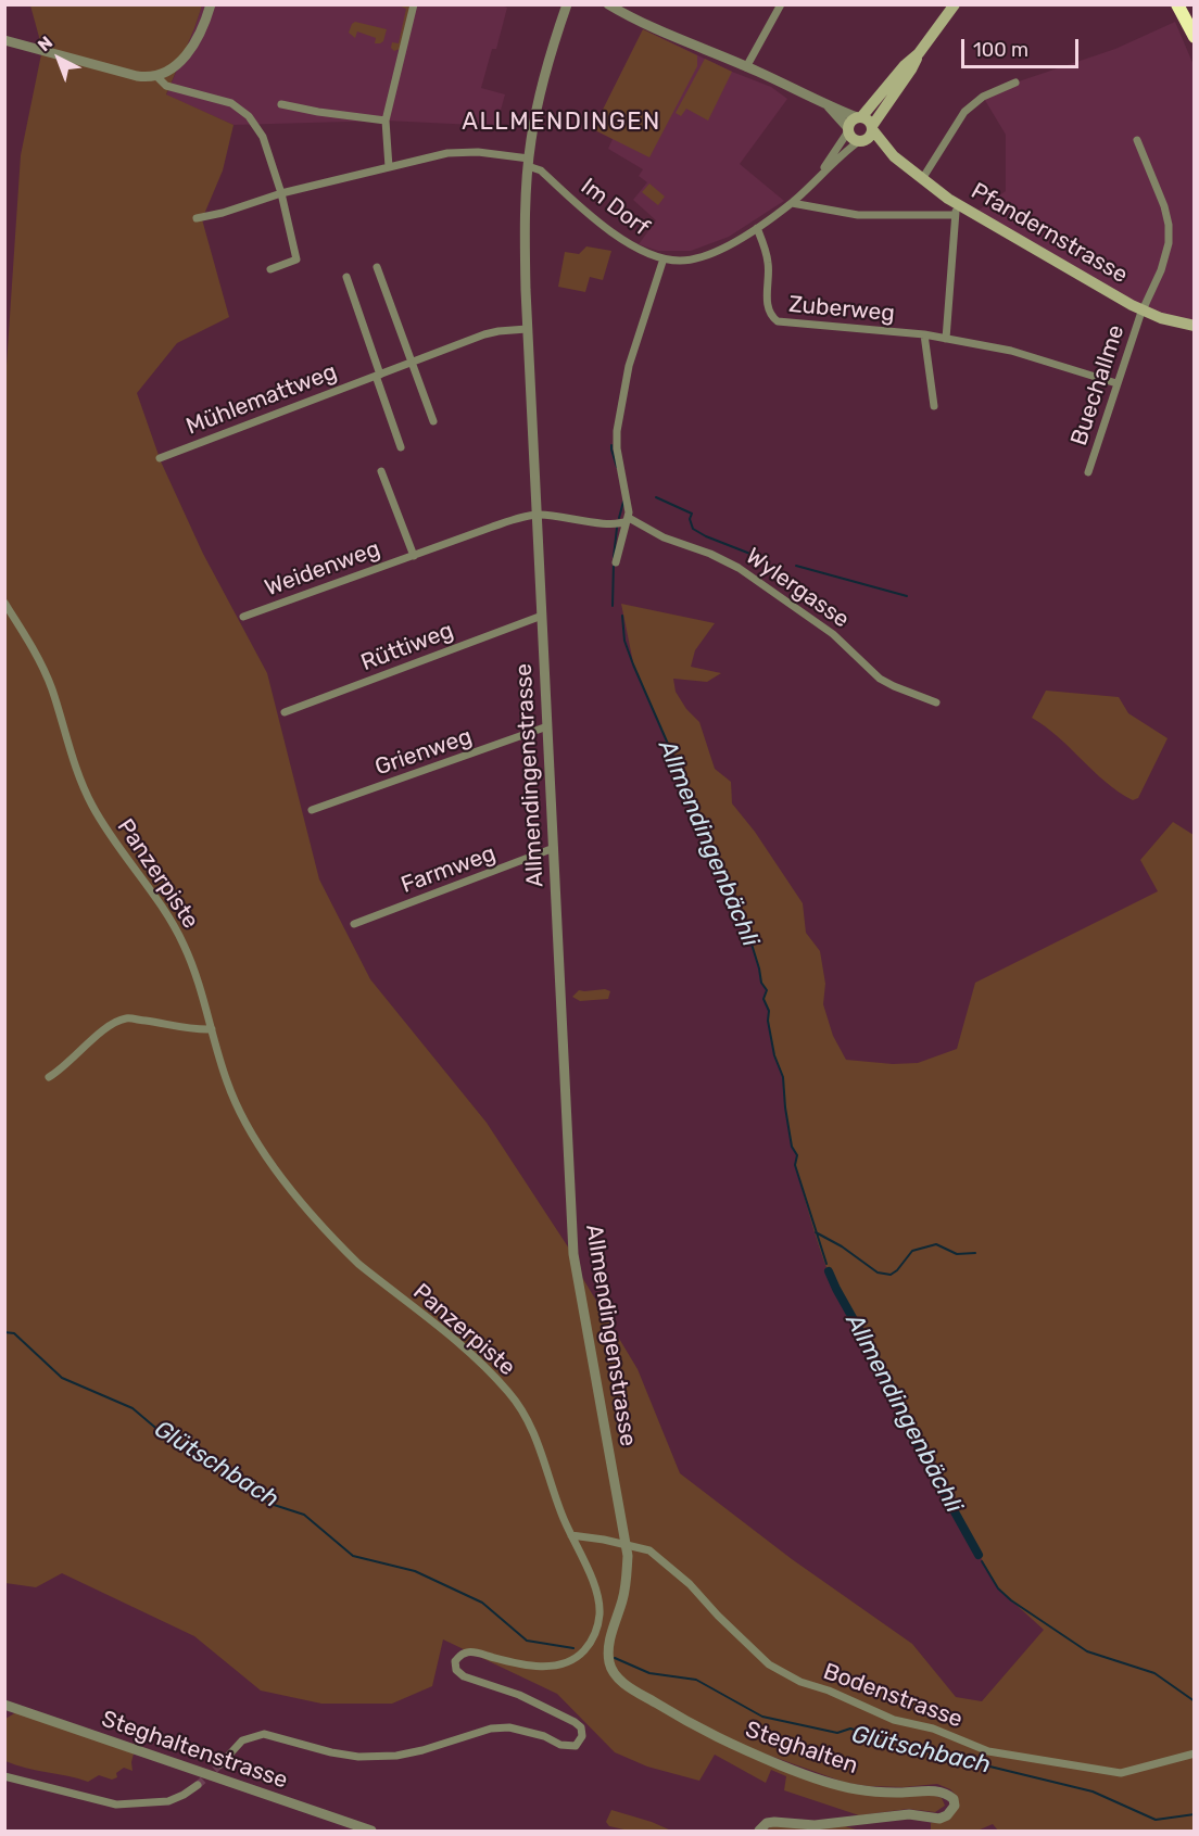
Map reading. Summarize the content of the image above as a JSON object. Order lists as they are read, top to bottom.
{
  "streets": {
    "main road": ["Pfandernstrasse"],
    "street": [
      "Im Dorf",
      "Zuberweg",
      "Buechallme",
      "Mühlemattweg",
      "Weidenweg",
      "Wylergasse",
      "Rüttiweg",
      "Grienweg",
      "Allmendingenstrasse",
      "Farmweg",
      "Panzerpiste",
      "Bodenstrasse",
      "Steghalten",
      "Steghaltenstrasse"
    ]
  },
  "crossings": [
    ["Im Dorf", "Pfandernstrasse"],
    ["Im Dorf", "Zuberweg"],
    ["Im Dorf", "Allmendingenstrasse"],
    ["Pfandernstrasse", "Buechallme"],
    ["Zuberweg", "Buechallme"],
    ["Mühlemattweg", "Allmendingenstrasse"],
    ["Weidenweg", "Wylergasse"],
    ["Weidenweg", "Allmendingenstrasse"],
    ["Wylergasse", "Allmendingenstrasse"],
    ["Rüttiweg", "Allmendingenstrasse"],
    ["Grienweg", "Allmendingenstrasse"],
    ["Allmendingenstrasse", "Farmweg"],
    ["Allmendingenstrasse", "Bodenstrasse"],
    ["Allmendingenstrasse", "Steghalten"],
    ["Panzerpiste", "Bodenstrasse"],
    ["Bodenstrasse", "Steghalten"]
  ],
  "districts": ["ALLMENDINGEN"],
  "water": ["Allmendingenbächli", "Glütschbach"],
  "scale_bar": "100 m",
  "north": "top left"
}
